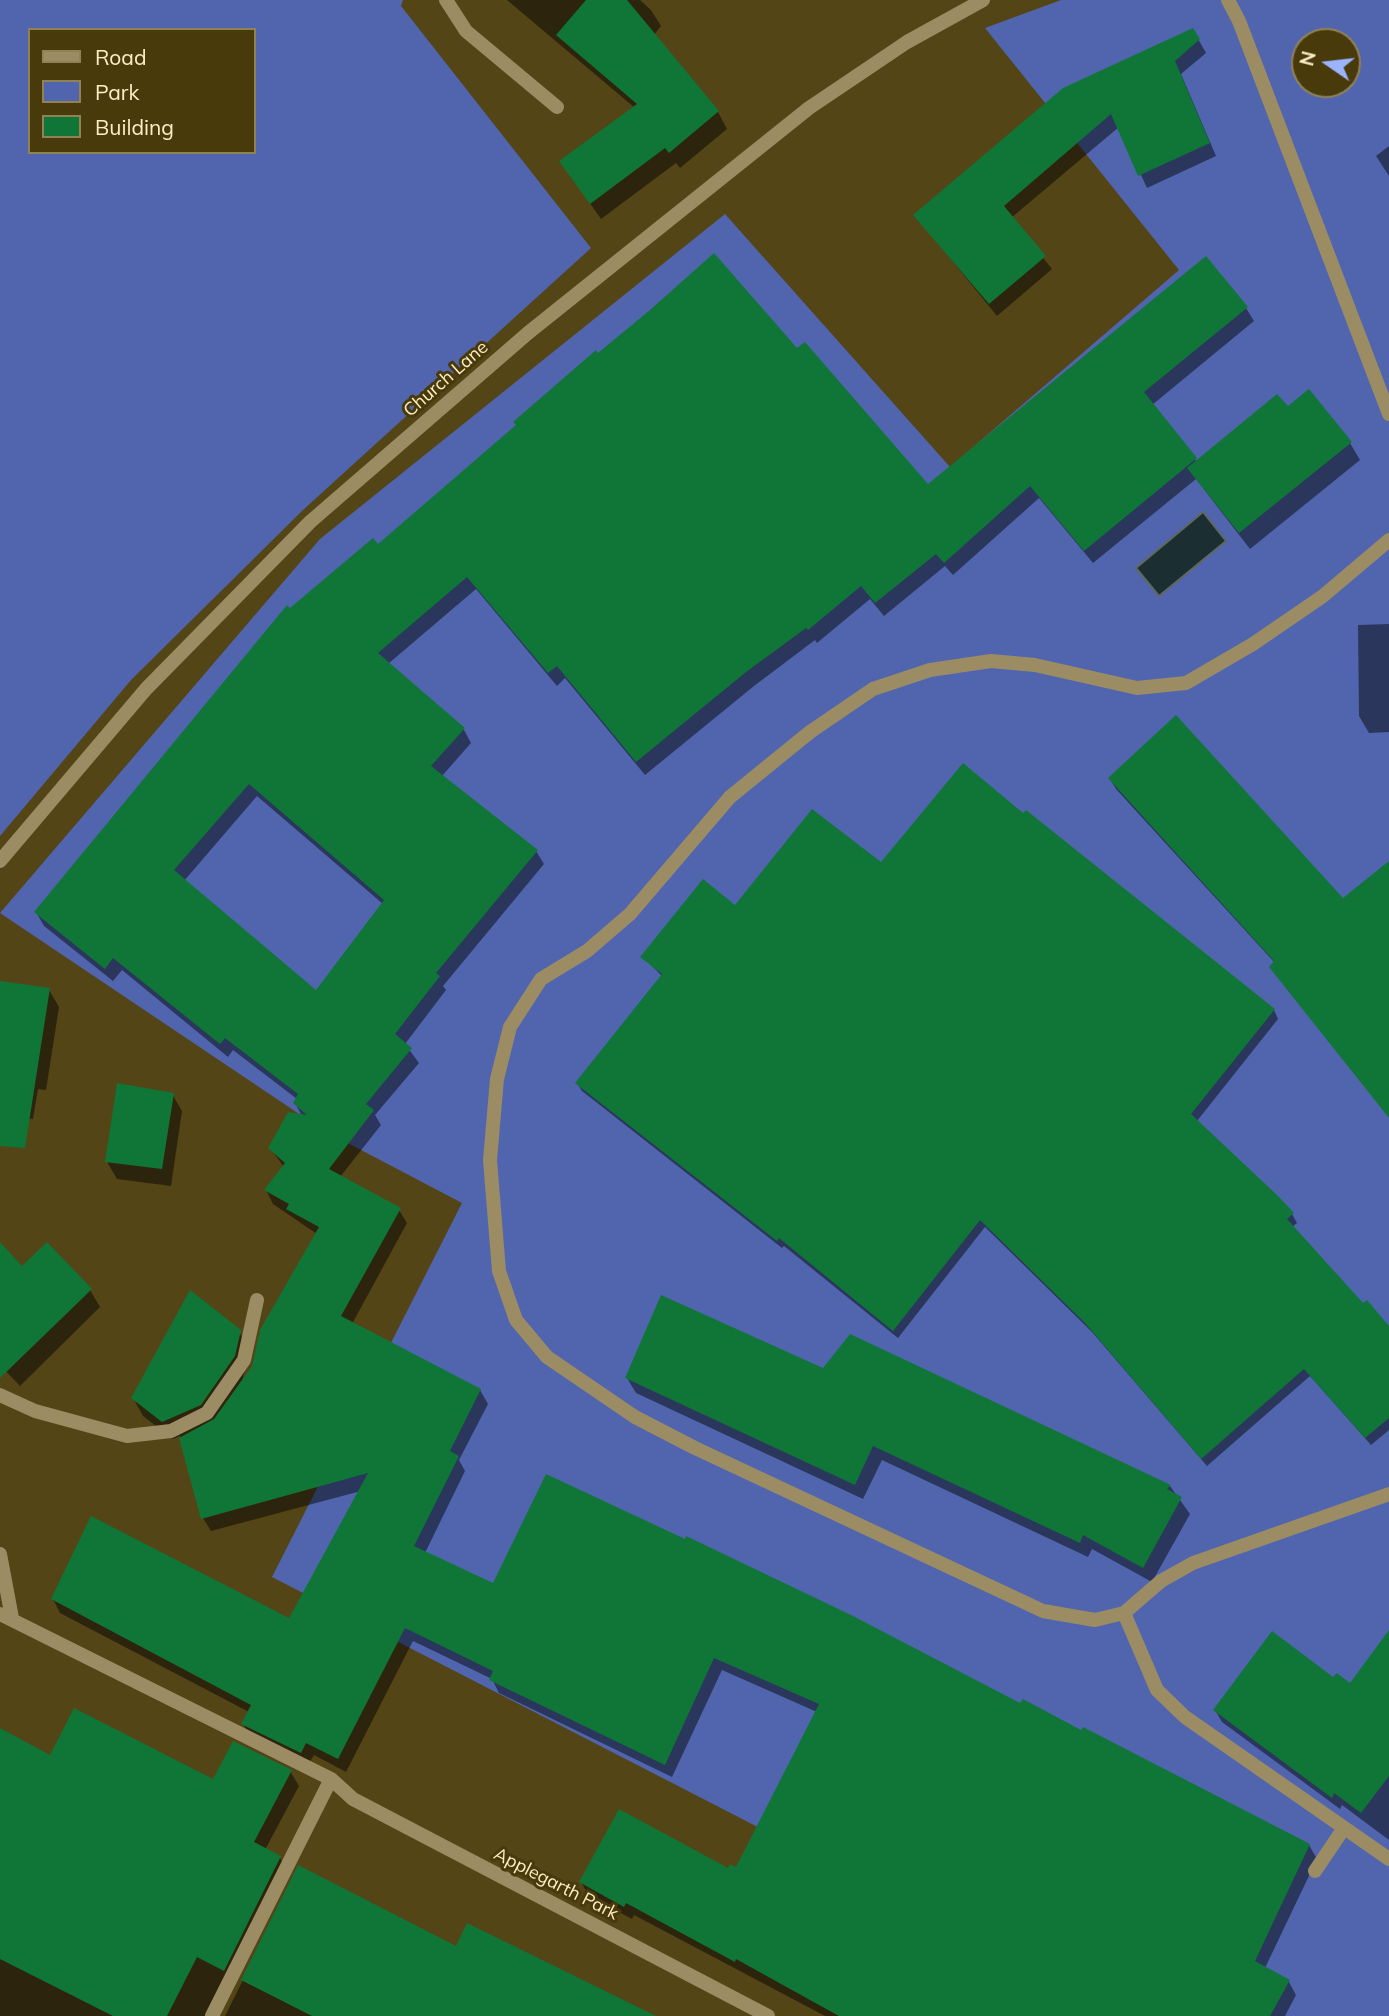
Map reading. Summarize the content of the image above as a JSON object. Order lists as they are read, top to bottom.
{
  "streets": {
    "street": ["Church Lane", "Applegarth Park"]
  },
  "legend": ["Road", "Park", "Building"],
  "north": "left"
}
